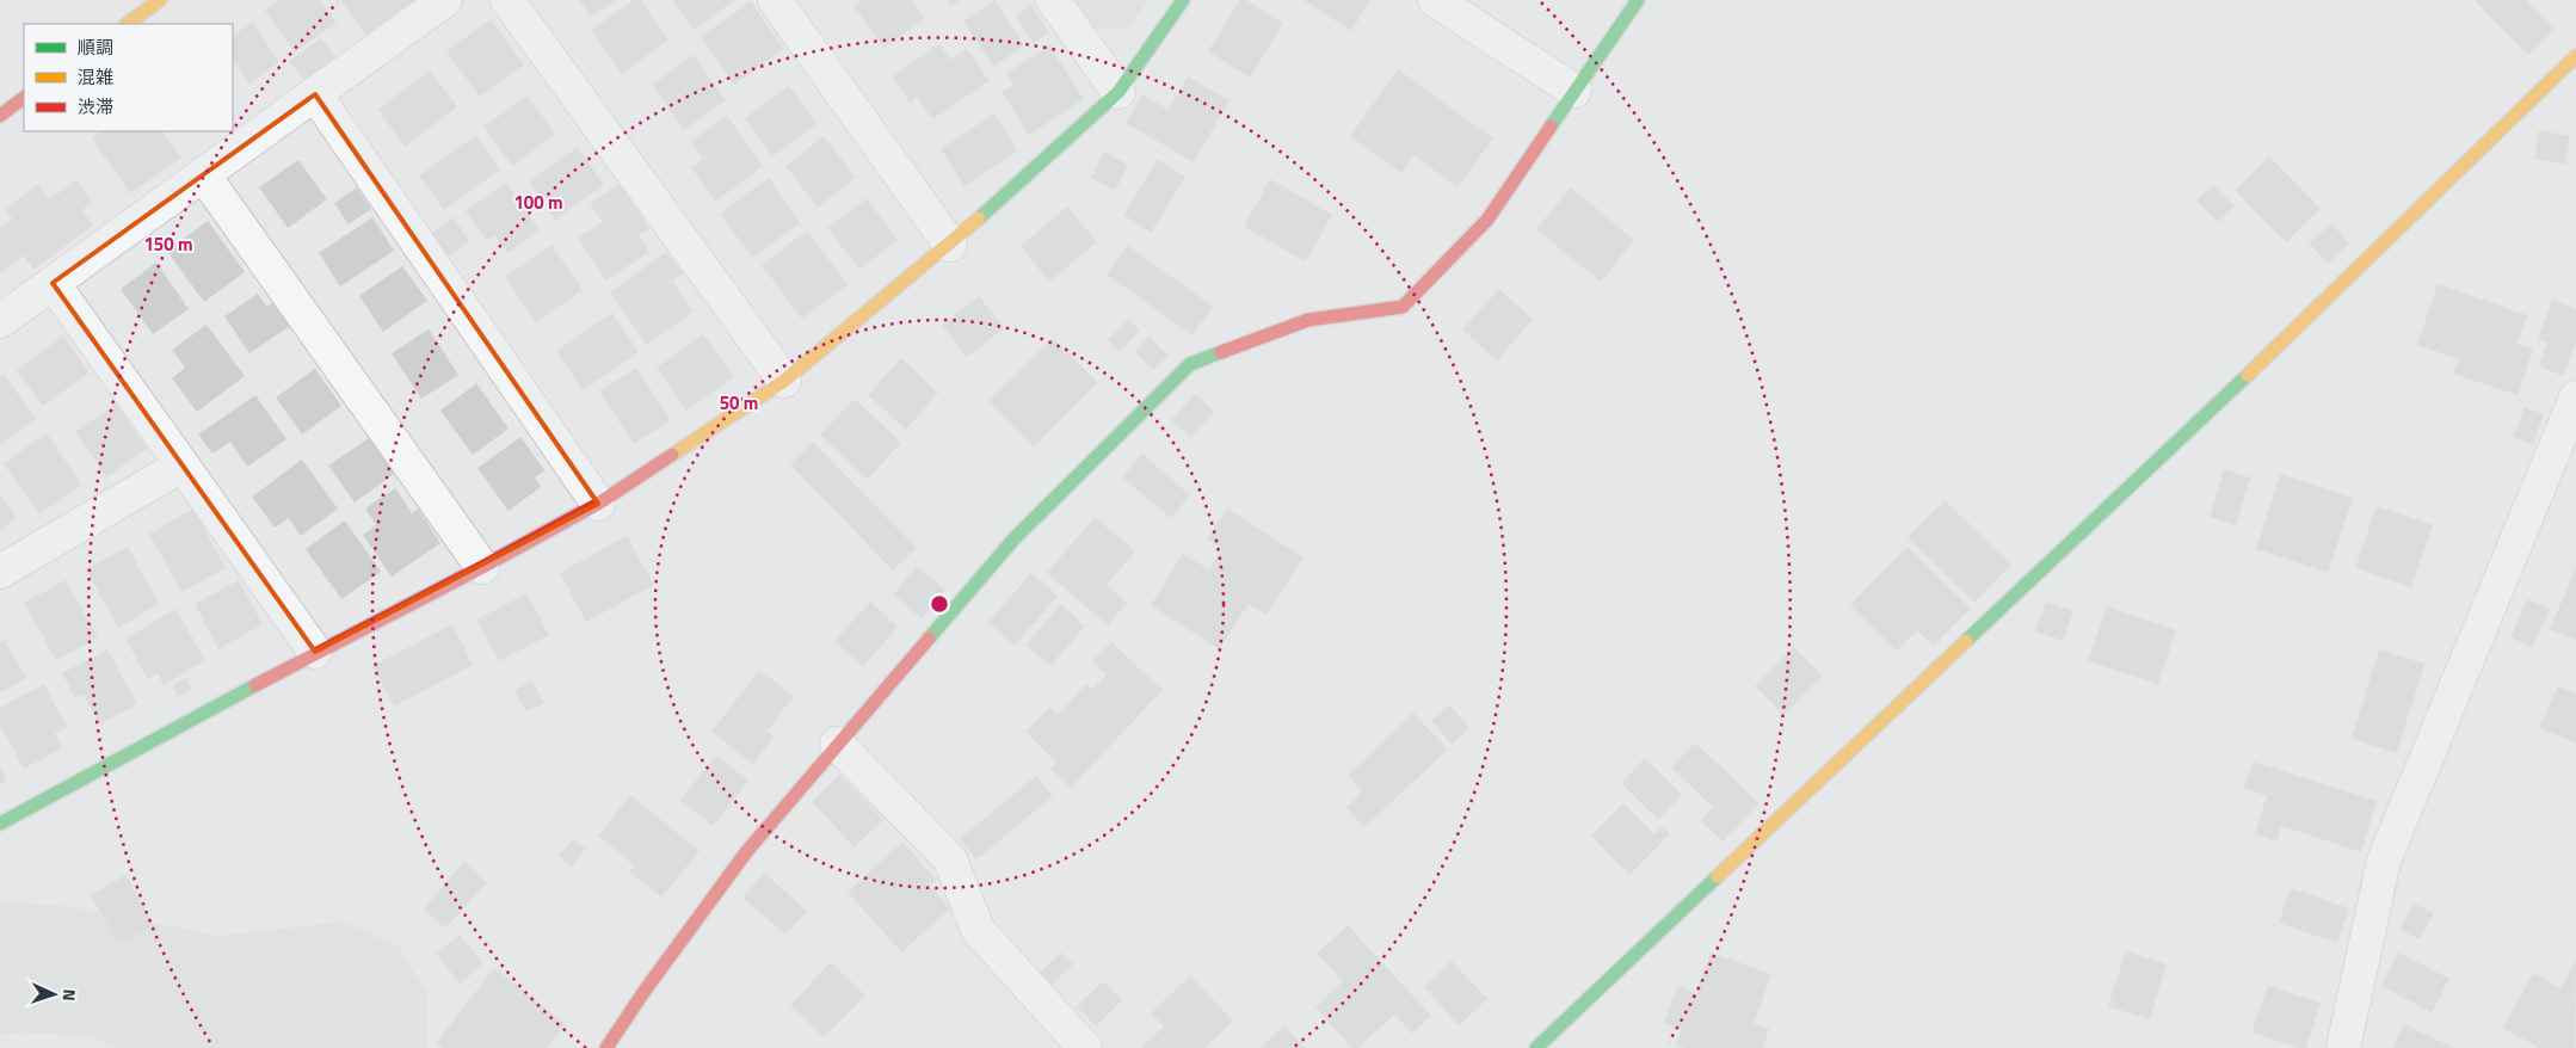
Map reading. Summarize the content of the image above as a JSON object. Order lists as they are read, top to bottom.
{
  "legend": ["順調", "混雑", "渋滞"],
  "north": "right",
  "rings": ["100 m", "150 m", "50 m"]
}
